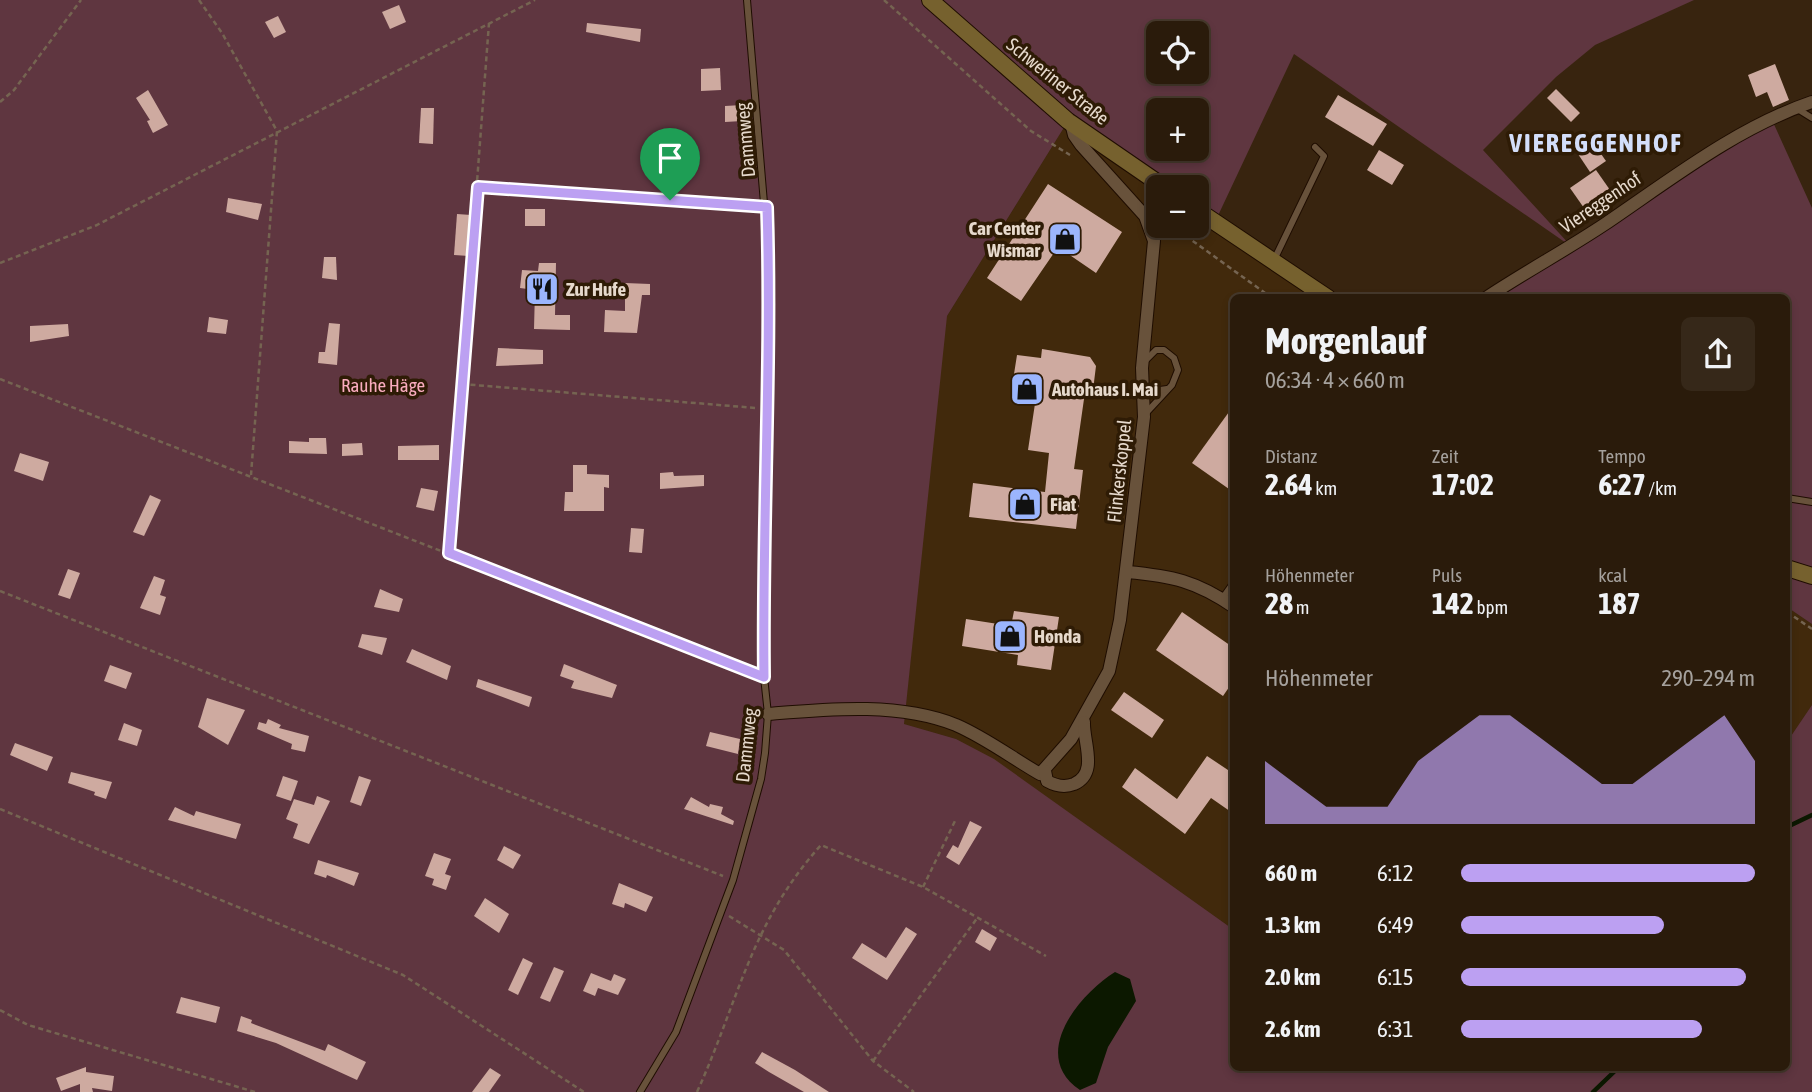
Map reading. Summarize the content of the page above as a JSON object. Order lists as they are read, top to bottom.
{
  "streets": {
    "main road": ["Schweriner Straße"],
    "street": ["Viereggenhof", "Flinkerskoppel"],
    "lane": ["Dammweg"]
  },
  "crossings": [
    ["Schweriner Straße", "Flinkerskoppel"]
  ],
  "districts": ["VIEREGGENHOF"],
  "parks": ["Rauhe Häge"],
  "places": {
    "shop": [
      "Car Center Wismar",
      "Autohaus I. Mai",
      "Fiat",
      "Honda"
    ],
    "restaurant": ["Zur Hufe"]
  },
  "page": {
    "map_buttons": ["+", "−"],
    "heading": ["Morgenlauf", "06:34 · 4 × 660 m"],
    "stats": [
      ["Distanz", "2.64 km"],
      ["Zeit", "17:02"],
      ["Tempo", "6:27 /km"],
      ["Höhenmeter", "28 m"],
      ["Puls", "142 bpm"],
      ["kcal", "187"]
    ],
    "chart": ["Höhenmeter", "290–294 m"],
    "list": [
      {
        "name": "660 m",
        "note": "6:12"
      },
      {
        "name": "1.3 km",
        "note": "6:49"
      },
      {
        "name": "2.0 km",
        "note": "6:15"
      },
      {
        "name": "2.6 km",
        "note": "6:31"
      }
    ]
  }
}
